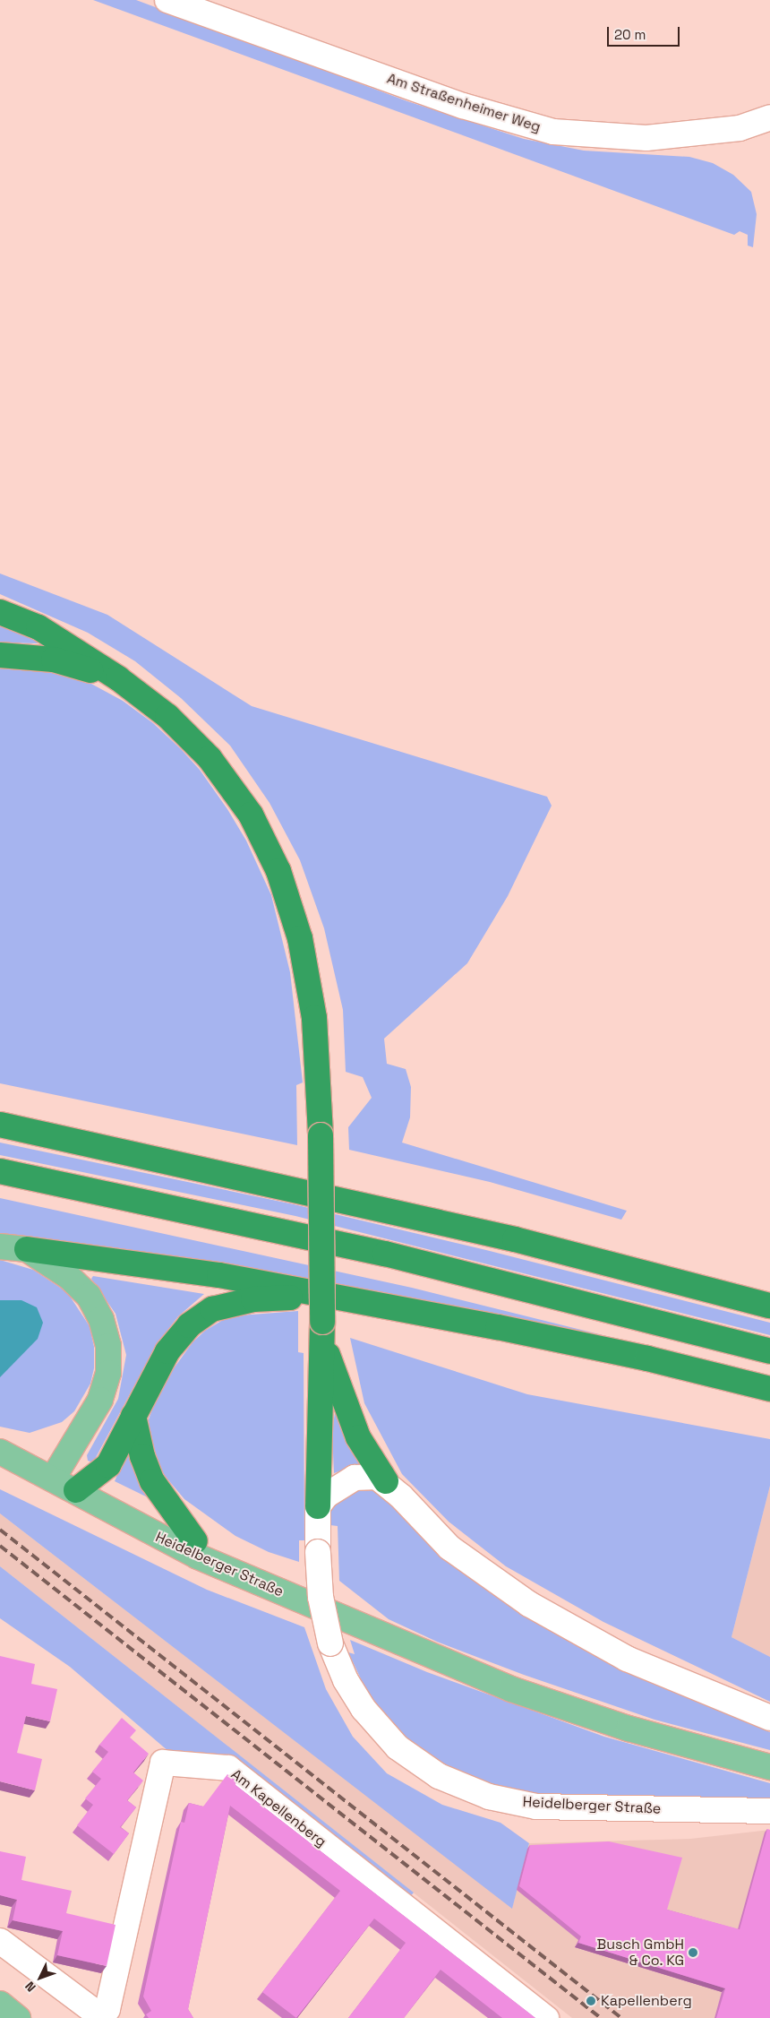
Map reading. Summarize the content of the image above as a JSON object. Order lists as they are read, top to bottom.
{
  "streets": {
    "main road": ["Heidelberger Straße"],
    "street": ["Am Straßenheimer Weg", "Am Kapellenberg"]
  },
  "places": ["Busch GmbH & Co. KG", "Kapellenberg"],
  "scale_bar": "20 m",
  "north": "bottom left"
}
